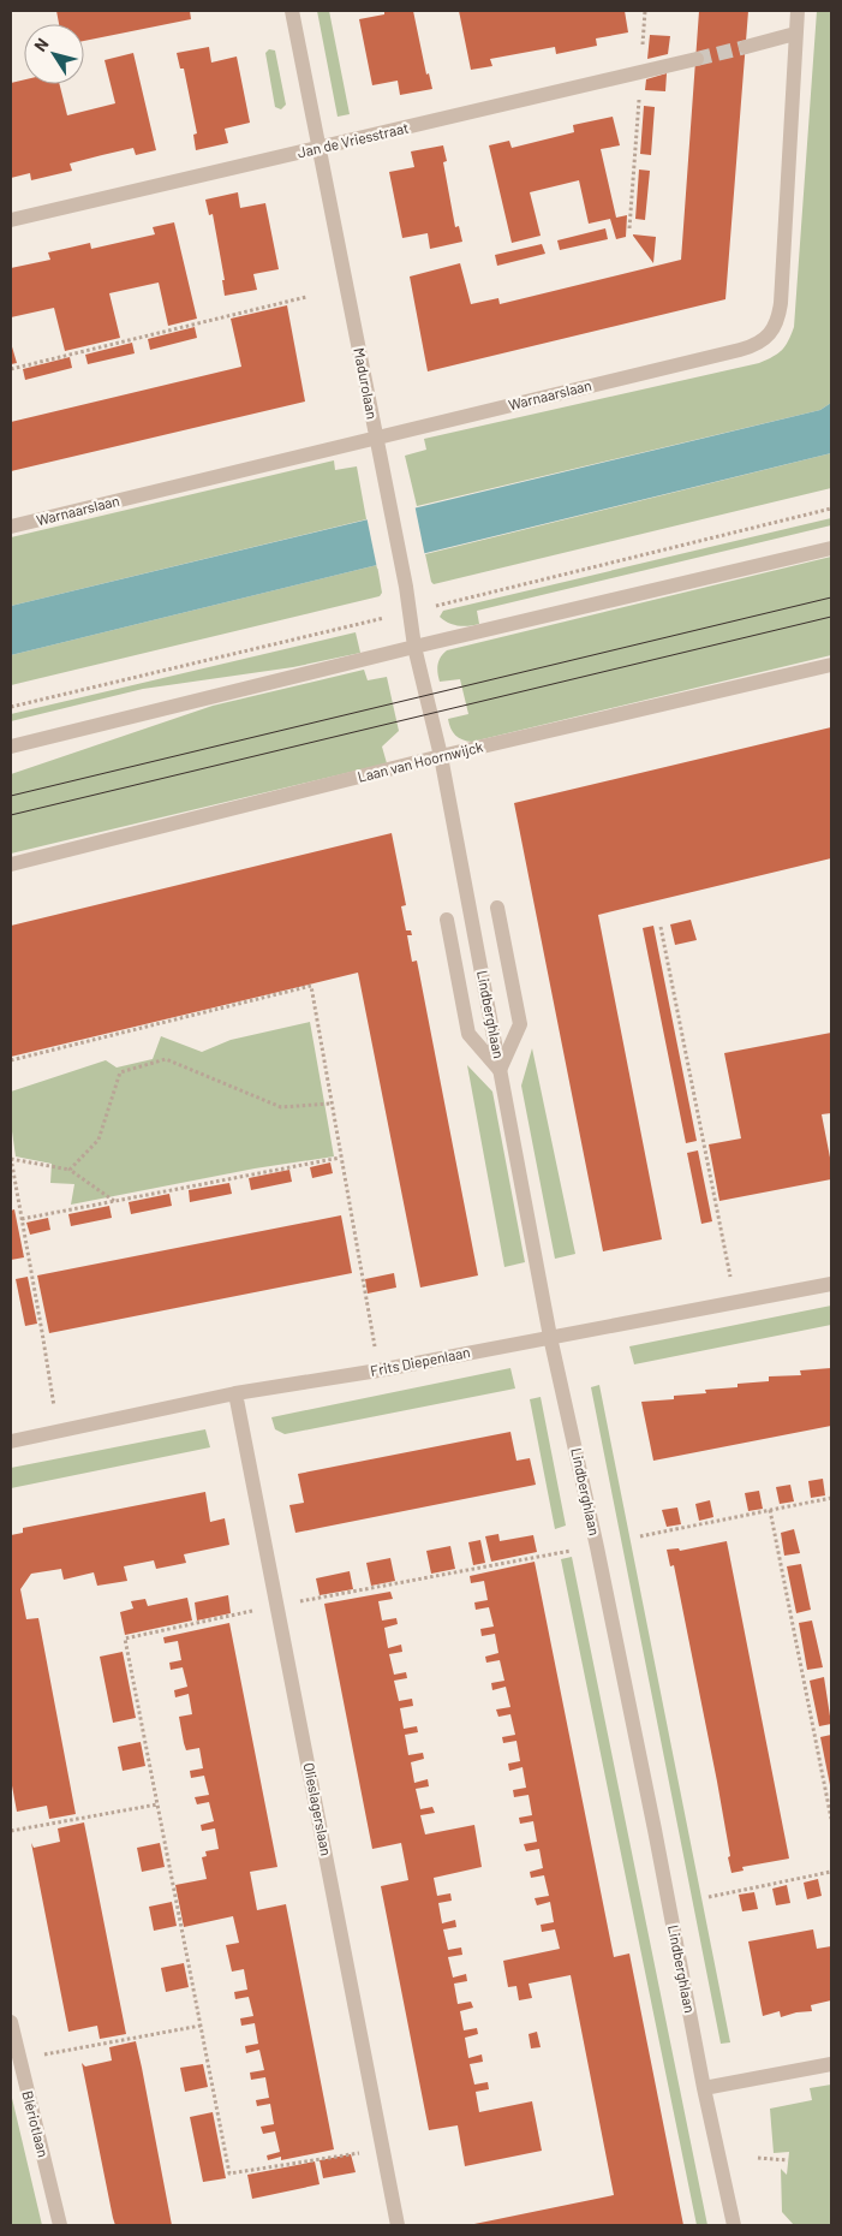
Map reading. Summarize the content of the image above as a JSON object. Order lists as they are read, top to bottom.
{
  "streets": {
    "street": [
      "Jan de Vriesstraat",
      "Madurolaan",
      "Warnaarslaan",
      "Laan van Hoornwijck",
      "Lindberghlaan",
      "Frits Diepenlaan",
      "Olieslagerslaan",
      "Blériotlaan"
    ]
  },
  "crossings": [
    ["Jan de Vriesstraat", "Madurolaan"],
    ["Madurolaan", "Warnaarslaan"],
    ["Madurolaan", "Laan van Hoornwijck"],
    ["Madurolaan", "Lindberghlaan"],
    ["Laan van Hoornwijck", "Lindberghlaan"],
    ["Lindberghlaan", "Frits Diepenlaan"],
    ["Frits Diepenlaan", "Olieslagerslaan"]
  ],
  "north": "top left"
}
